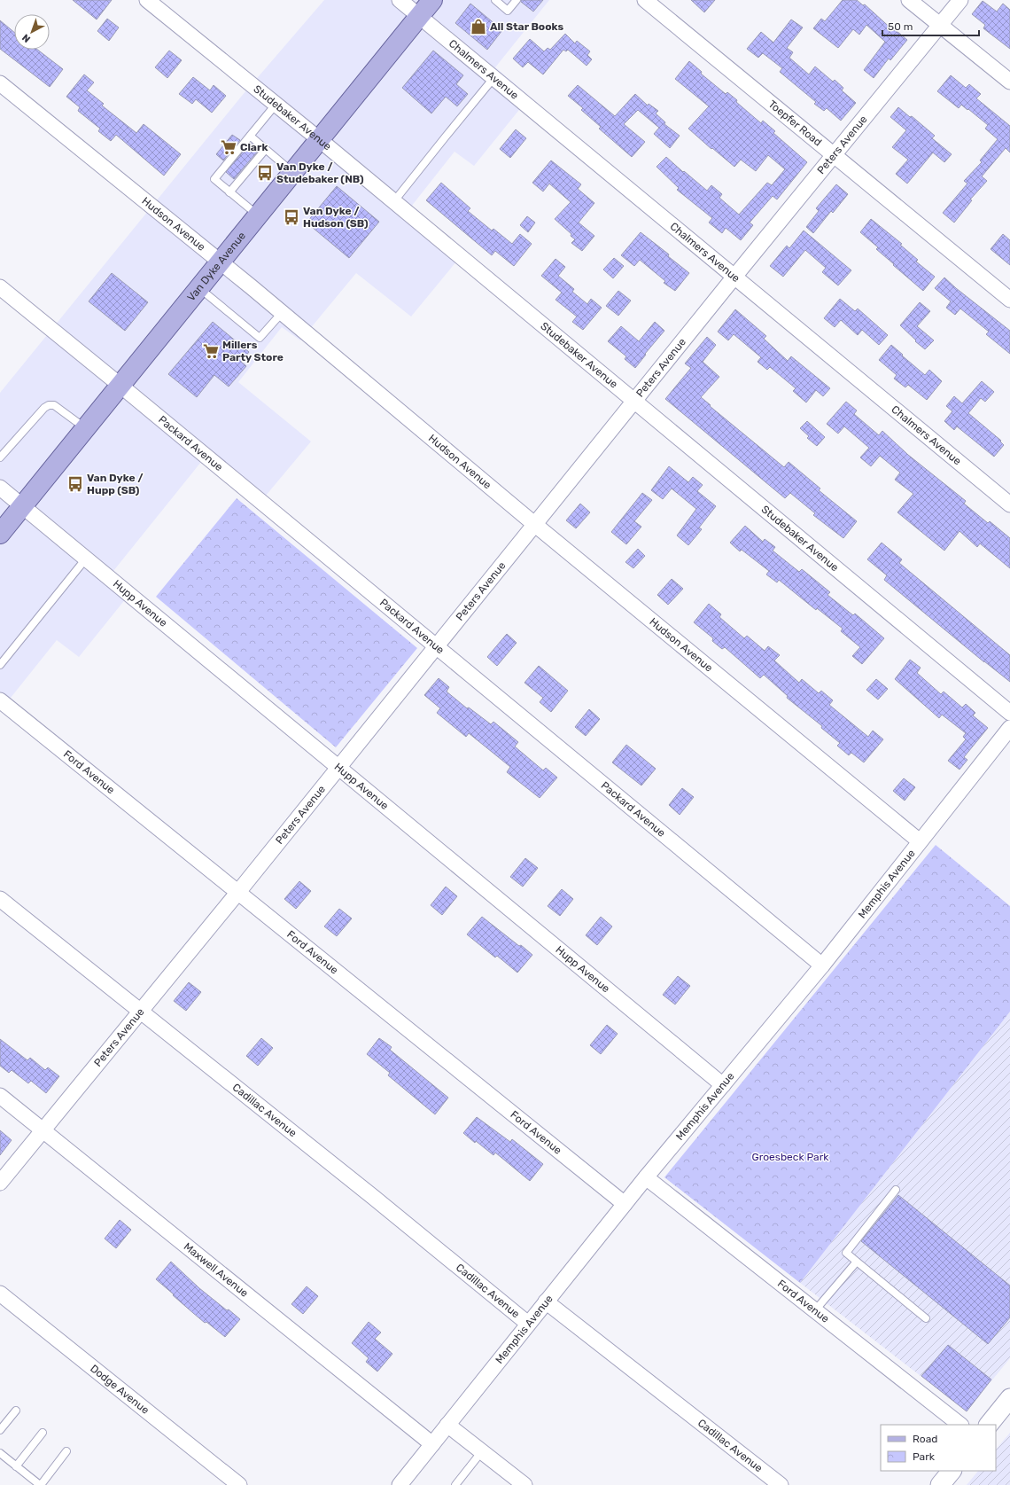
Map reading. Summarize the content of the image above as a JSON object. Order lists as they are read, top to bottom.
{
  "streets": {
    "main road": ["Van Dyke Avenue"],
    "street": [
      "Chalmers Avenue",
      "Studebaker Avenue",
      "Toepfer Road",
      "Peters Avenue",
      "Hudson Avenue",
      "Packard Avenue",
      "Hupp Avenue",
      "Ford Avenue",
      "Memphis Avenue",
      "Cadillac Avenue",
      "Maxwell Avenue",
      "Dodge Avenue"
    ]
  },
  "crossings": [
    ["Chalmers Avenue", "Peters Avenue"],
    ["Chalmers Avenue", "Van Dyke Avenue"],
    ["Studebaker Avenue", "Peters Avenue"],
    ["Studebaker Avenue", "Van Dyke Avenue"],
    ["Toepfer Road", "Peters Avenue"],
    ["Peters Avenue", "Hudson Avenue"],
    ["Peters Avenue", "Packard Avenue"],
    ["Peters Avenue", "Hupp Avenue"],
    ["Peters Avenue", "Ford Avenue"],
    ["Peters Avenue", "Cadillac Avenue"],
    ["Peters Avenue", "Maxwell Avenue"],
    ["Hudson Avenue", "Van Dyke Avenue"],
    ["Hudson Avenue", "Memphis Avenue"],
    ["Van Dyke Avenue", "Packard Avenue"],
    ["Van Dyke Avenue", "Hupp Avenue"],
    ["Packard Avenue", "Memphis Avenue"],
    ["Hupp Avenue", "Memphis Avenue"],
    ["Ford Avenue", "Memphis Avenue"],
    ["Memphis Avenue", "Cadillac Avenue"],
    ["Memphis Avenue", "Maxwell Avenue"]
  ],
  "parks": ["Groesbeck Park"],
  "places": {
    "shop": ["All Star Books"],
    "supermarket": ["Clark", "Millers Party Store"],
    "bus stop": ["Van Dyke / Studebaker (NB)", "Van Dyke / Hudson (SB)", "Van Dyke / Hupp (SB)"]
  },
  "legend": ["Road", "Park"],
  "scale_bar": "50 m",
  "north": "bottom left"
}
